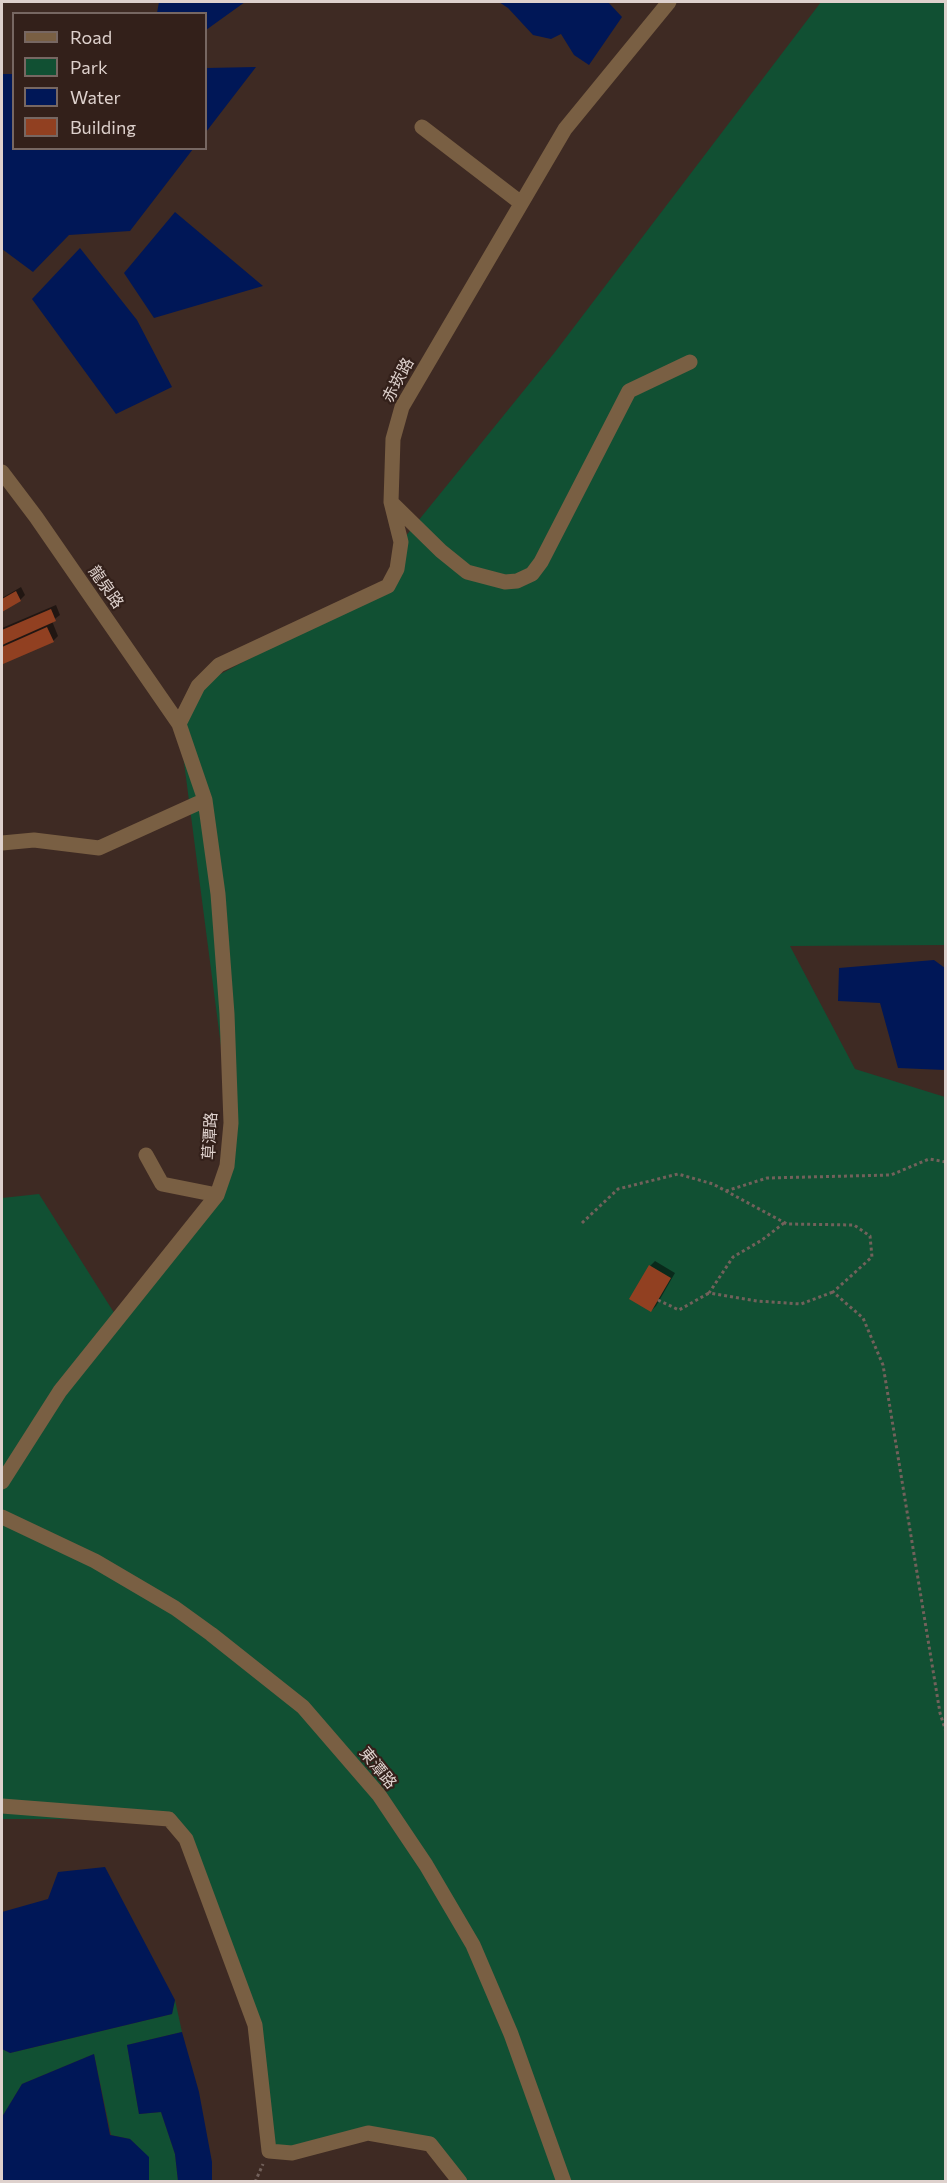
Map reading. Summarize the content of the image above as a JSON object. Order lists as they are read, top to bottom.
{
  "streets": {
    "street": [
      "赤崁路",
      "龍泉路",
      "草潭路",
      "東潭路"
    ]
  },
  "crossings": [
    ["赤崁路", "龍泉路"],
    ["赤崁路", "草潭路"],
    ["龍泉路", "草潭路"]
  ],
  "legend": [
    "Road",
    "Park",
    "Water",
    "Building"
  ]
}
